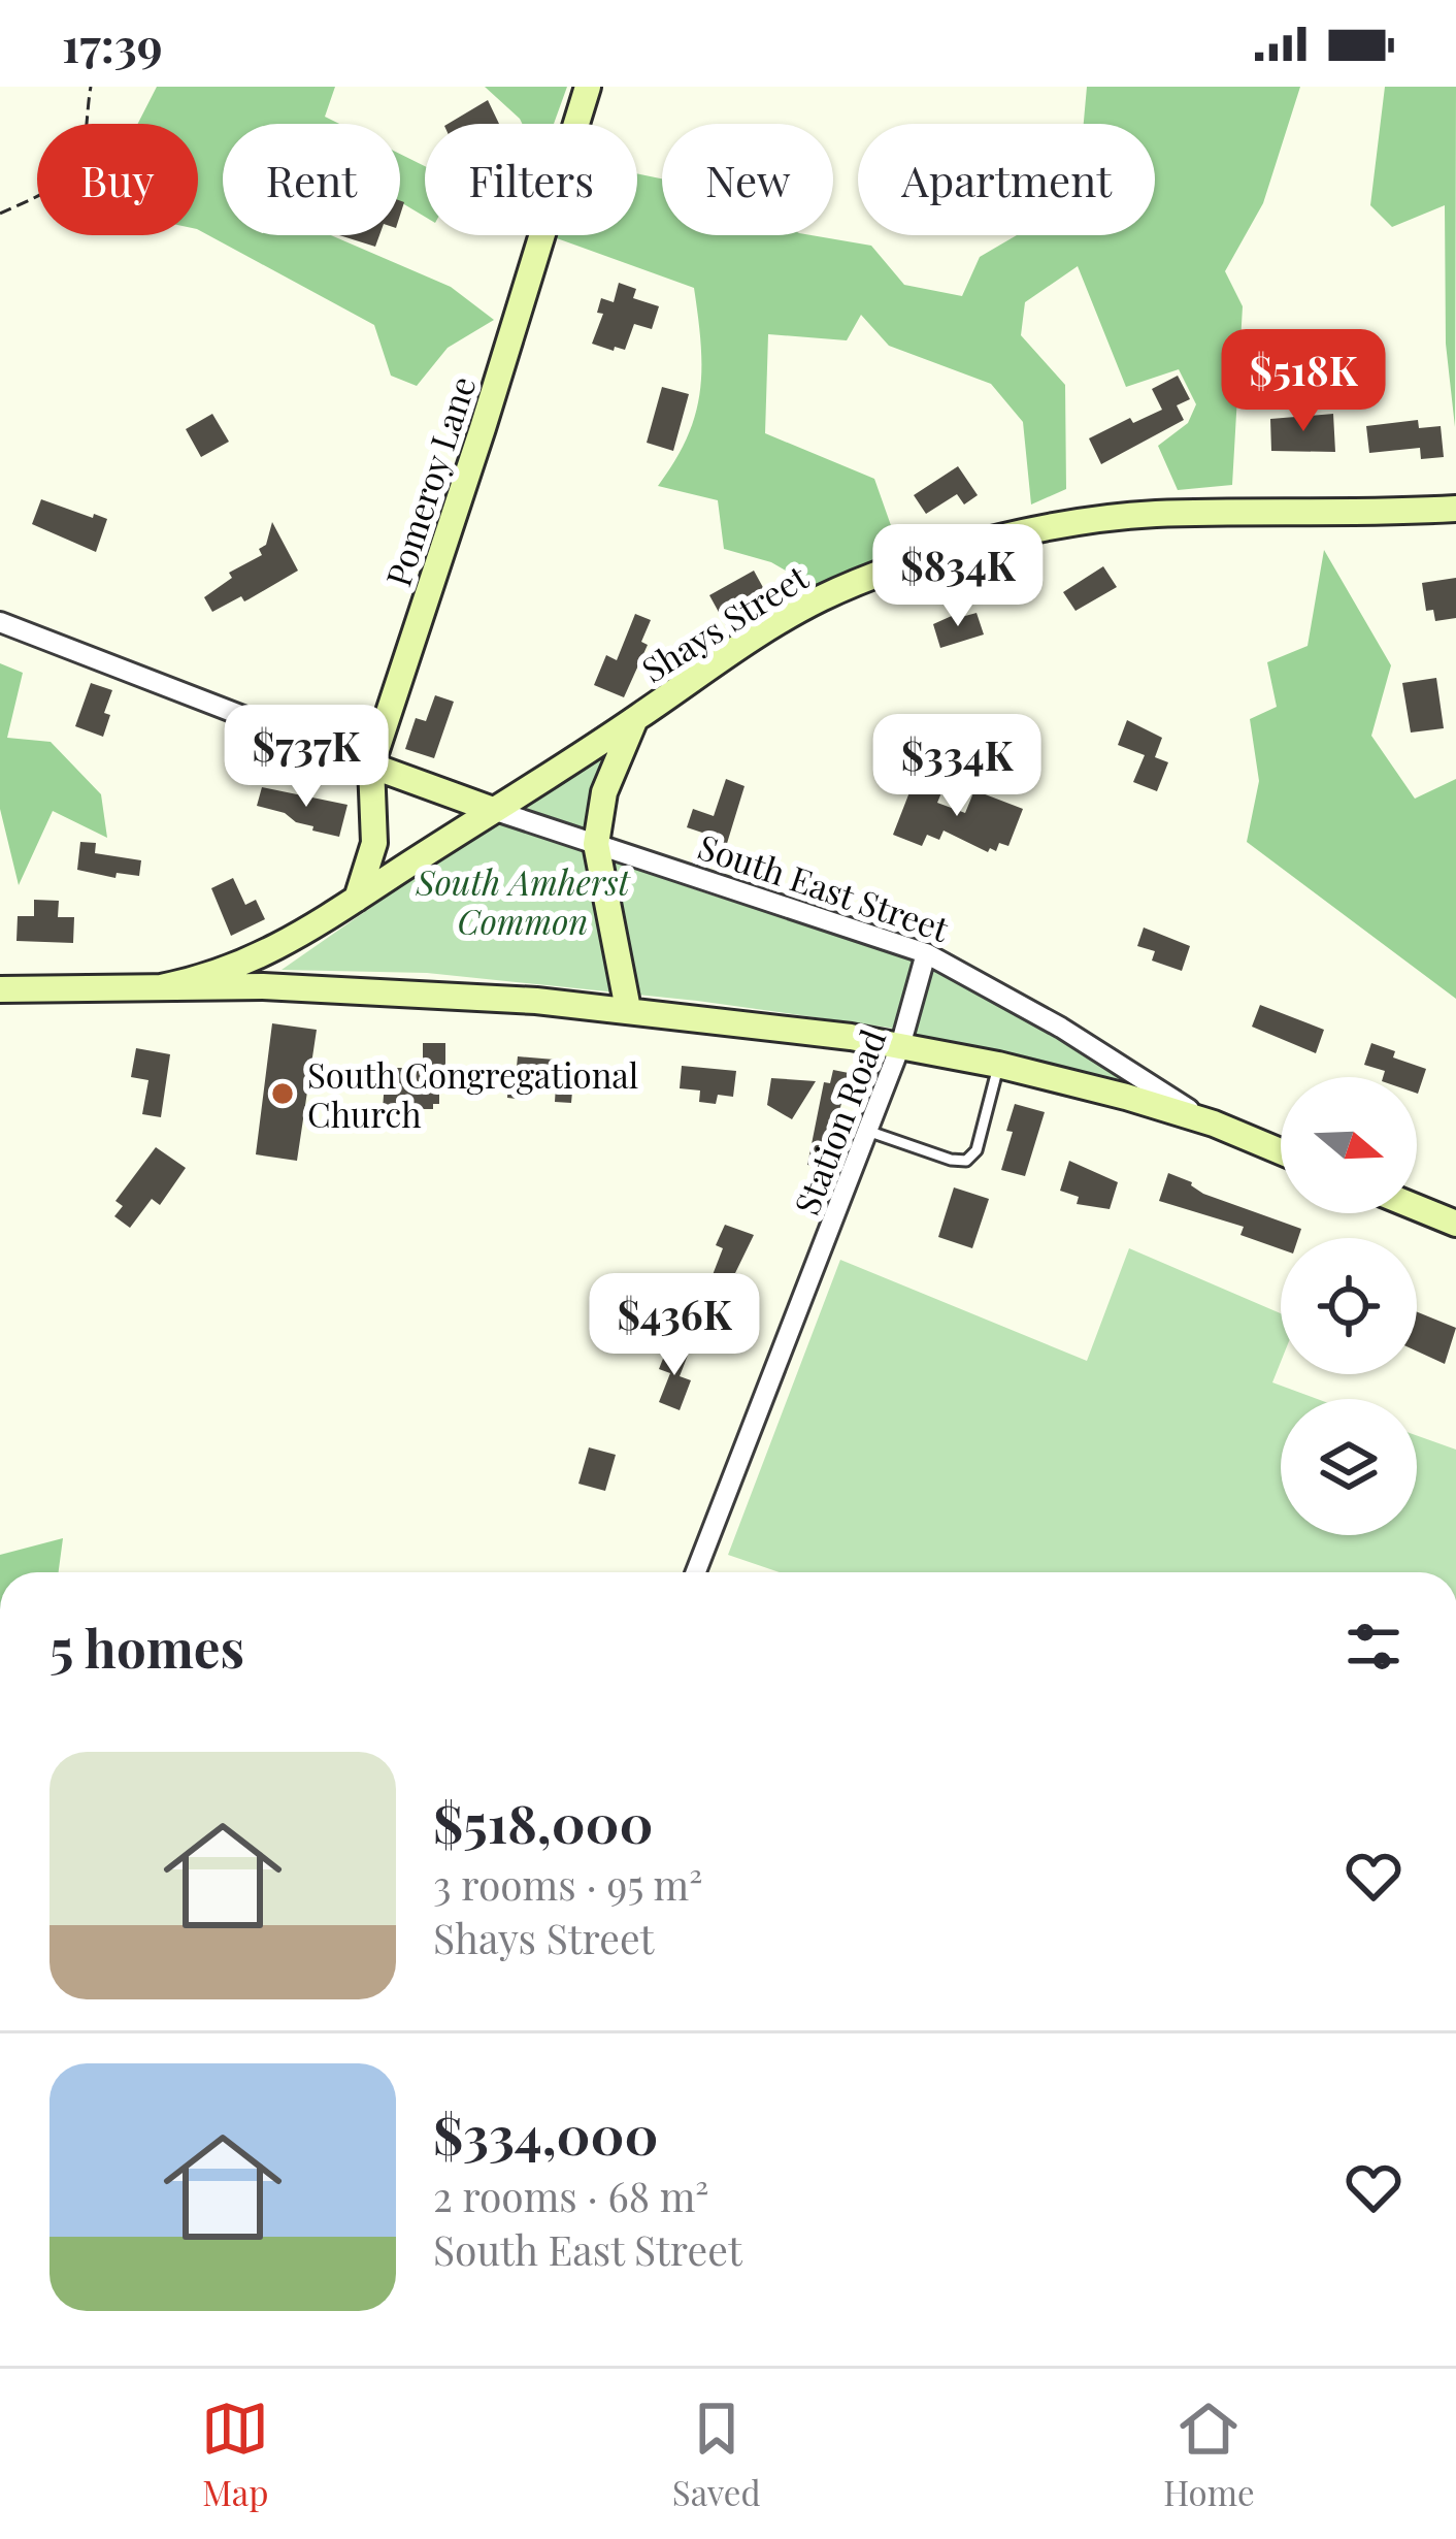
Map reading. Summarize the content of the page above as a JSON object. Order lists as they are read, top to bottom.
{
  "streets": {
    "main road": ["Pomeroy Lane", "Shays Street", "South East Street"],
    "street": ["Station Road"]
  },
  "crossings": [
    ["Pomeroy Lane", "South East Street"],
    ["Shays Street", "South East Street"],
    ["South East Street", "Station Road"]
  ],
  "parks": ["South Amherst Common"],
  "places": ["South Congregational Church"],
  "north": "right",
  "page": {
    "status": "17:39",
    "chip": [
      "Buy",
      "Rent",
      "Filters",
      "New",
      "Apartment"
    ],
    "price": [
      "$518K",
      "$834K",
      "$737K",
      "$334K",
      "$436K"
    ],
    "heading": "5 homes",
    "list": [
      {
        "name": "$518,000",
        "note": "3 rooms · 95 m² · Shays Street"
      },
      {
        "name": "$334,000",
        "note": "2 rooms · 68 m² · South East Street"
      }
    ],
    "tabs": ["Map", "Saved", "Home"]
  }
}
